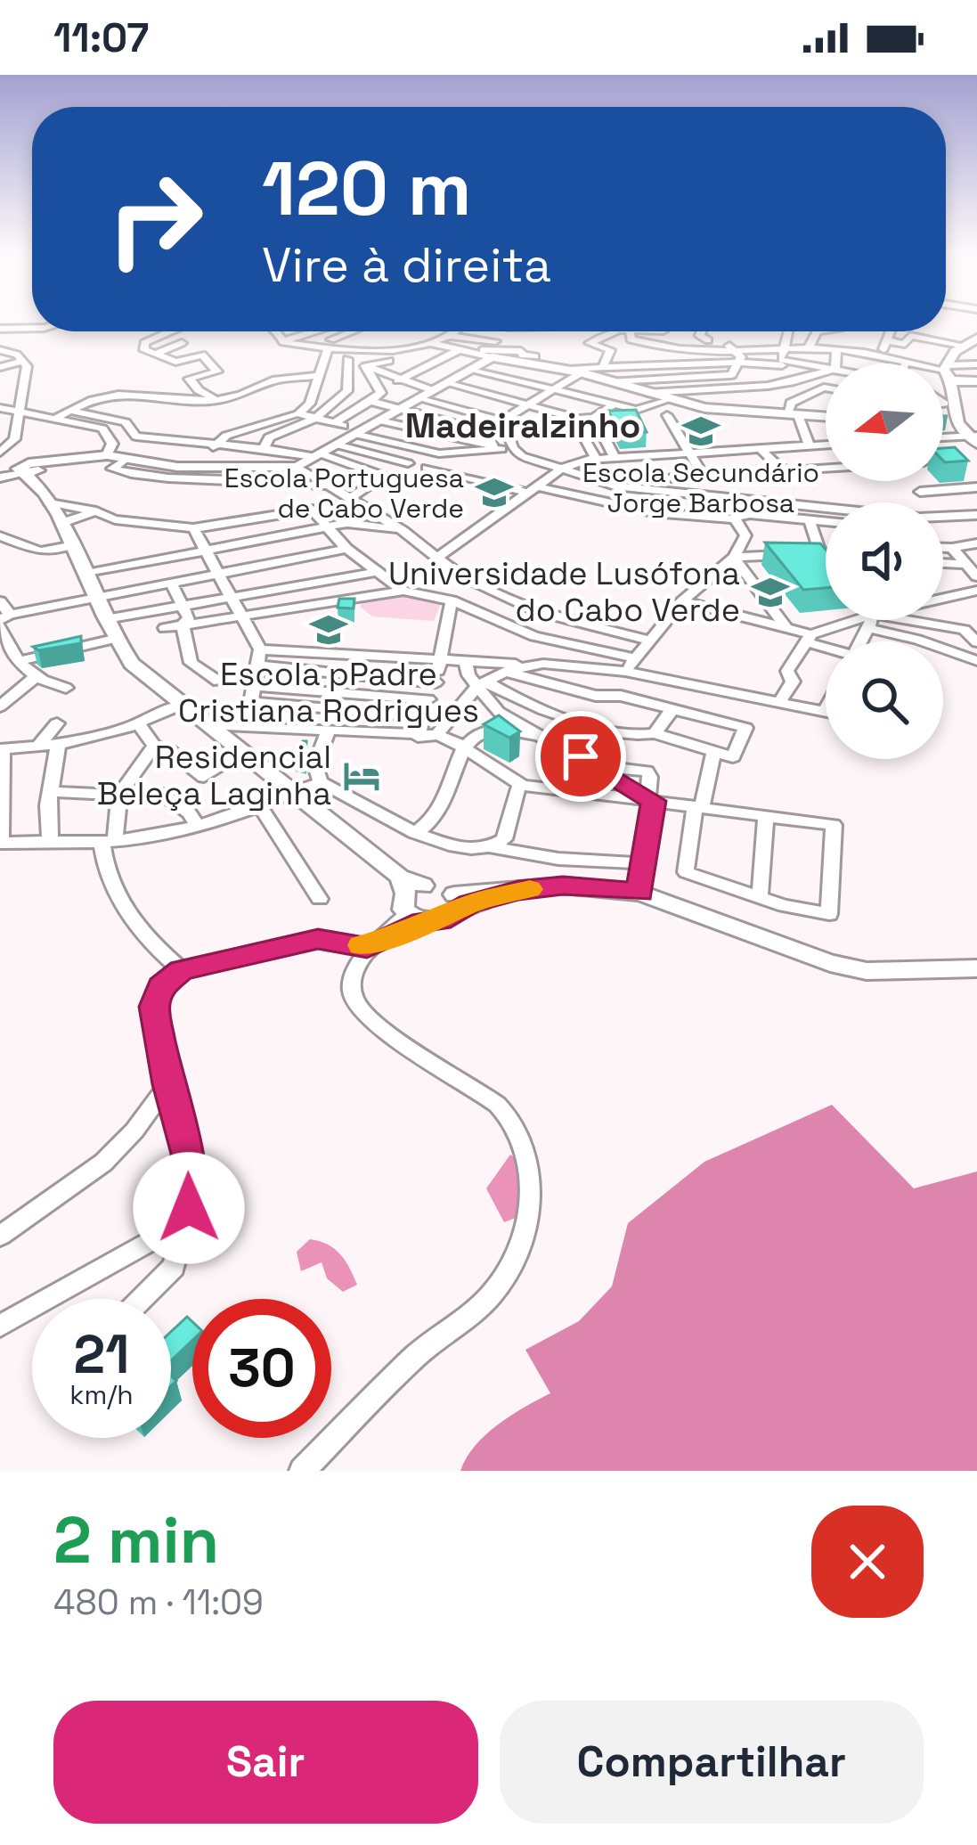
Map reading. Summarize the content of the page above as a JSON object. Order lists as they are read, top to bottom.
{
  "districts": ["Madeiralzinho"],
  "places": {
    "school or university": [
      "Escola Secundário Jorge Barbosa",
      "Escola Portuguesa de Cabo Verde",
      "Universidade Lusófona do Cabo Verde",
      "Escola pPadre Cristiana Rodrigues"
    ],
    "hotel": ["Residencial Beleça Laginha"]
  },
  "north": "left",
  "page": {
    "status": "11:07",
    "turn": ["120 m", "Vire à direita"],
    "speed": "21 km/h",
    "limit": "30",
    "heading": ["2 min", "480 m · 11:09"],
    "buttons": ["Sair", "Compartilhar"]
  }
}
